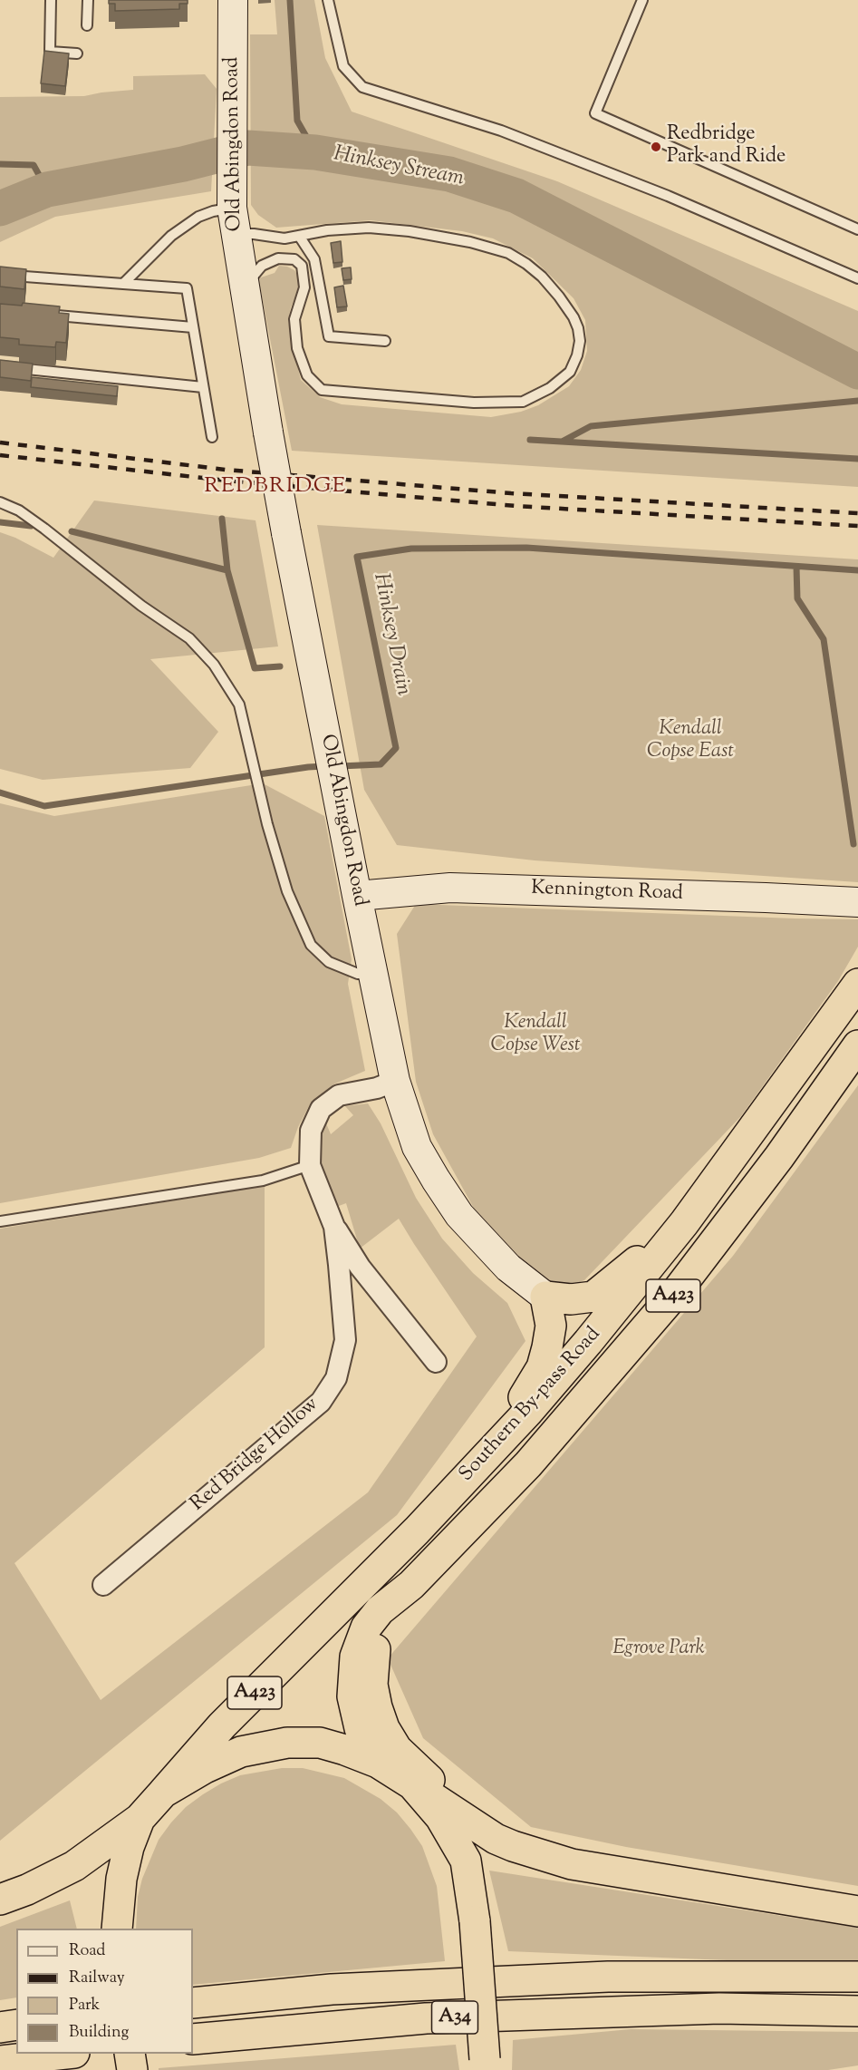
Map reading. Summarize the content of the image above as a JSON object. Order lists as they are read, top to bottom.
{
  "streets": {
    "highway": ["A423", "Southern By-pass Road", "A34"],
    "street": ["Old Abingdon Road", "Kennington Road", "Red Bridge Hollow"]
  },
  "crossings": [
    ["Old Abingdon Road", "Kennington Road"],
    ["Old Abingdon Road", "Red Bridge Hollow"]
  ],
  "districts": ["REDBRIDGE"],
  "water": ["Hinksey Stream", "Hinksey Drain"],
  "parks": ["Kendall Copse East", "Kendall Copse West", "Egrove Park"],
  "places": ["Redbridge Park and Ride"],
  "legend": [
    "Road",
    "Railway",
    "Park",
    "Building"
  ]
}
